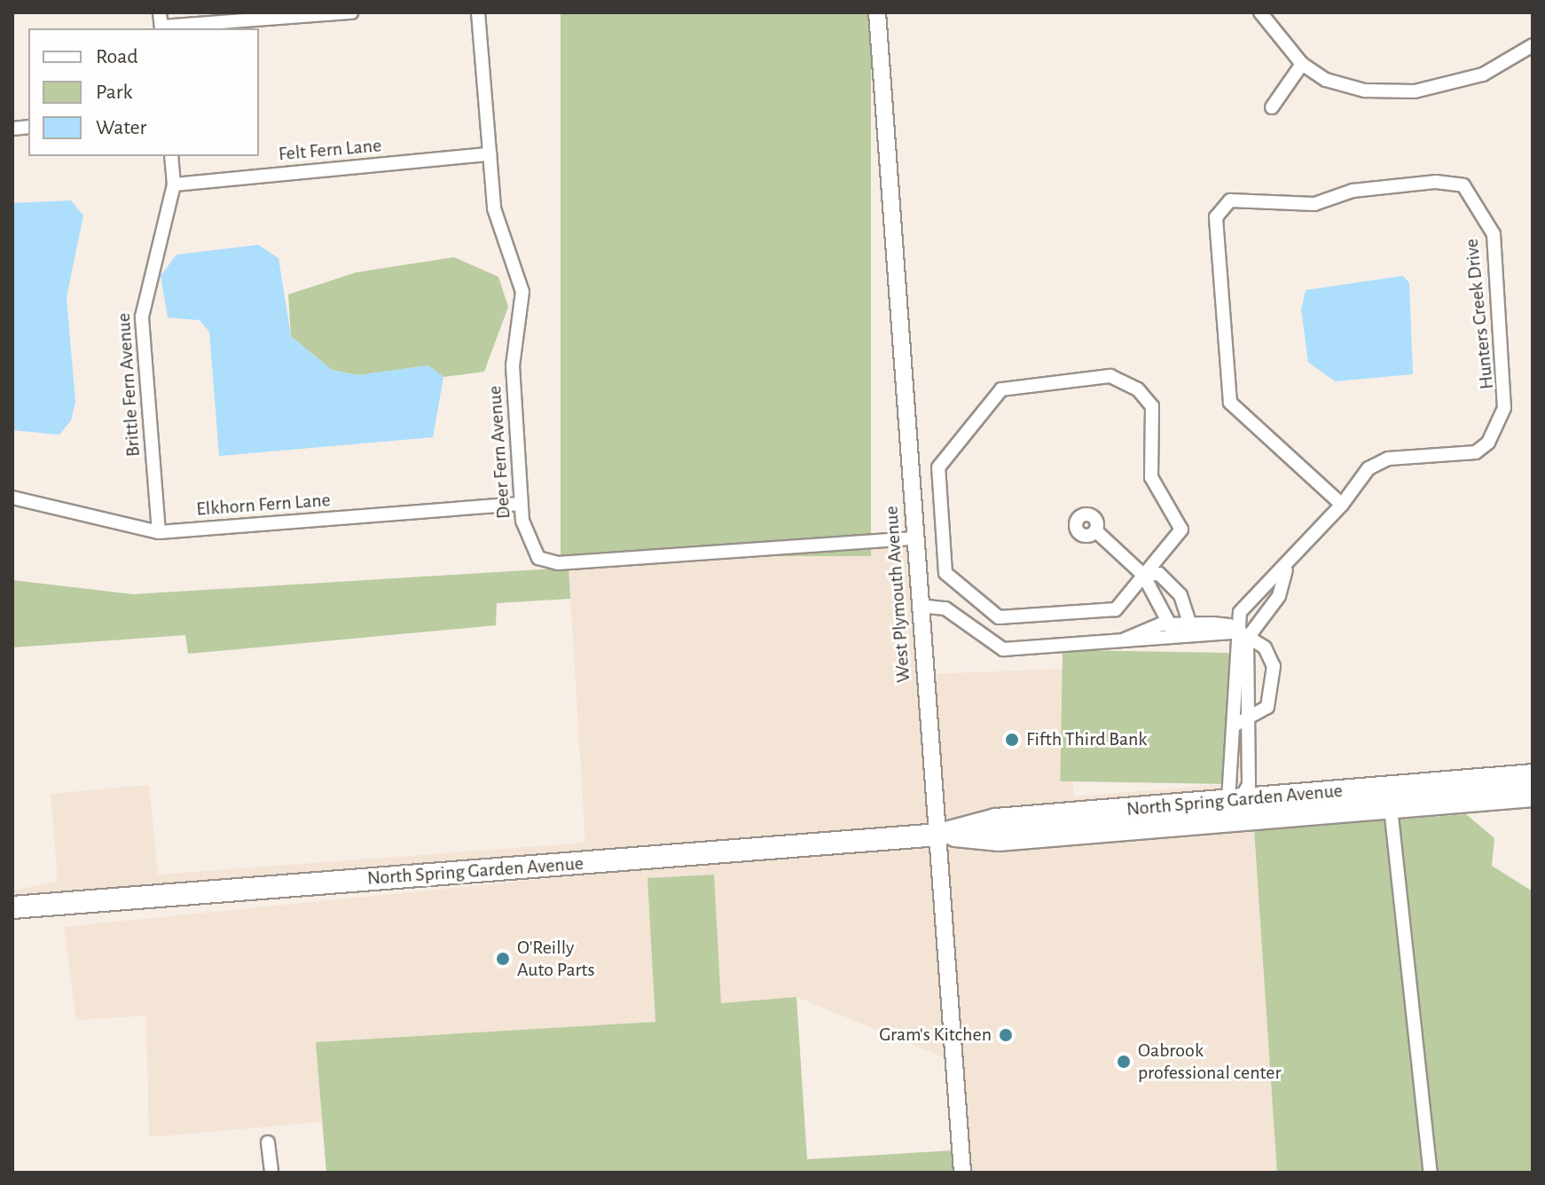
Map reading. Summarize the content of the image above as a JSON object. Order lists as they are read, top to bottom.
{
  "streets": {
    "highway": ["North Spring Garden Avenue"],
    "street": [
      "Felt Fern Lane",
      "Hunters Creek Drive",
      "Brittle Fern Avenue",
      "Deer Fern Avenue",
      "Elkhorn Fern Lane",
      "West Plymouth Avenue"
    ]
  },
  "crossings": [
    ["Felt Fern Lane", "Brittle Fern Avenue"],
    ["Felt Fern Lane", "Deer Fern Avenue"],
    ["Hunters Creek Drive", "North Spring Garden Avenue"],
    ["Brittle Fern Avenue", "Elkhorn Fern Lane"],
    ["Deer Fern Avenue", "Elkhorn Fern Lane"],
    ["Deer Fern Avenue", "West Plymouth Avenue"],
    ["West Plymouth Avenue", "North Spring Garden Avenue"]
  ],
  "places": [
    "Fifth Third Bank",
    "O'Reilly Auto Parts",
    "Gram's Kitchen",
    "Oabrook professional center"
  ],
  "legend": ["Road", "Park", "Water"]
}
